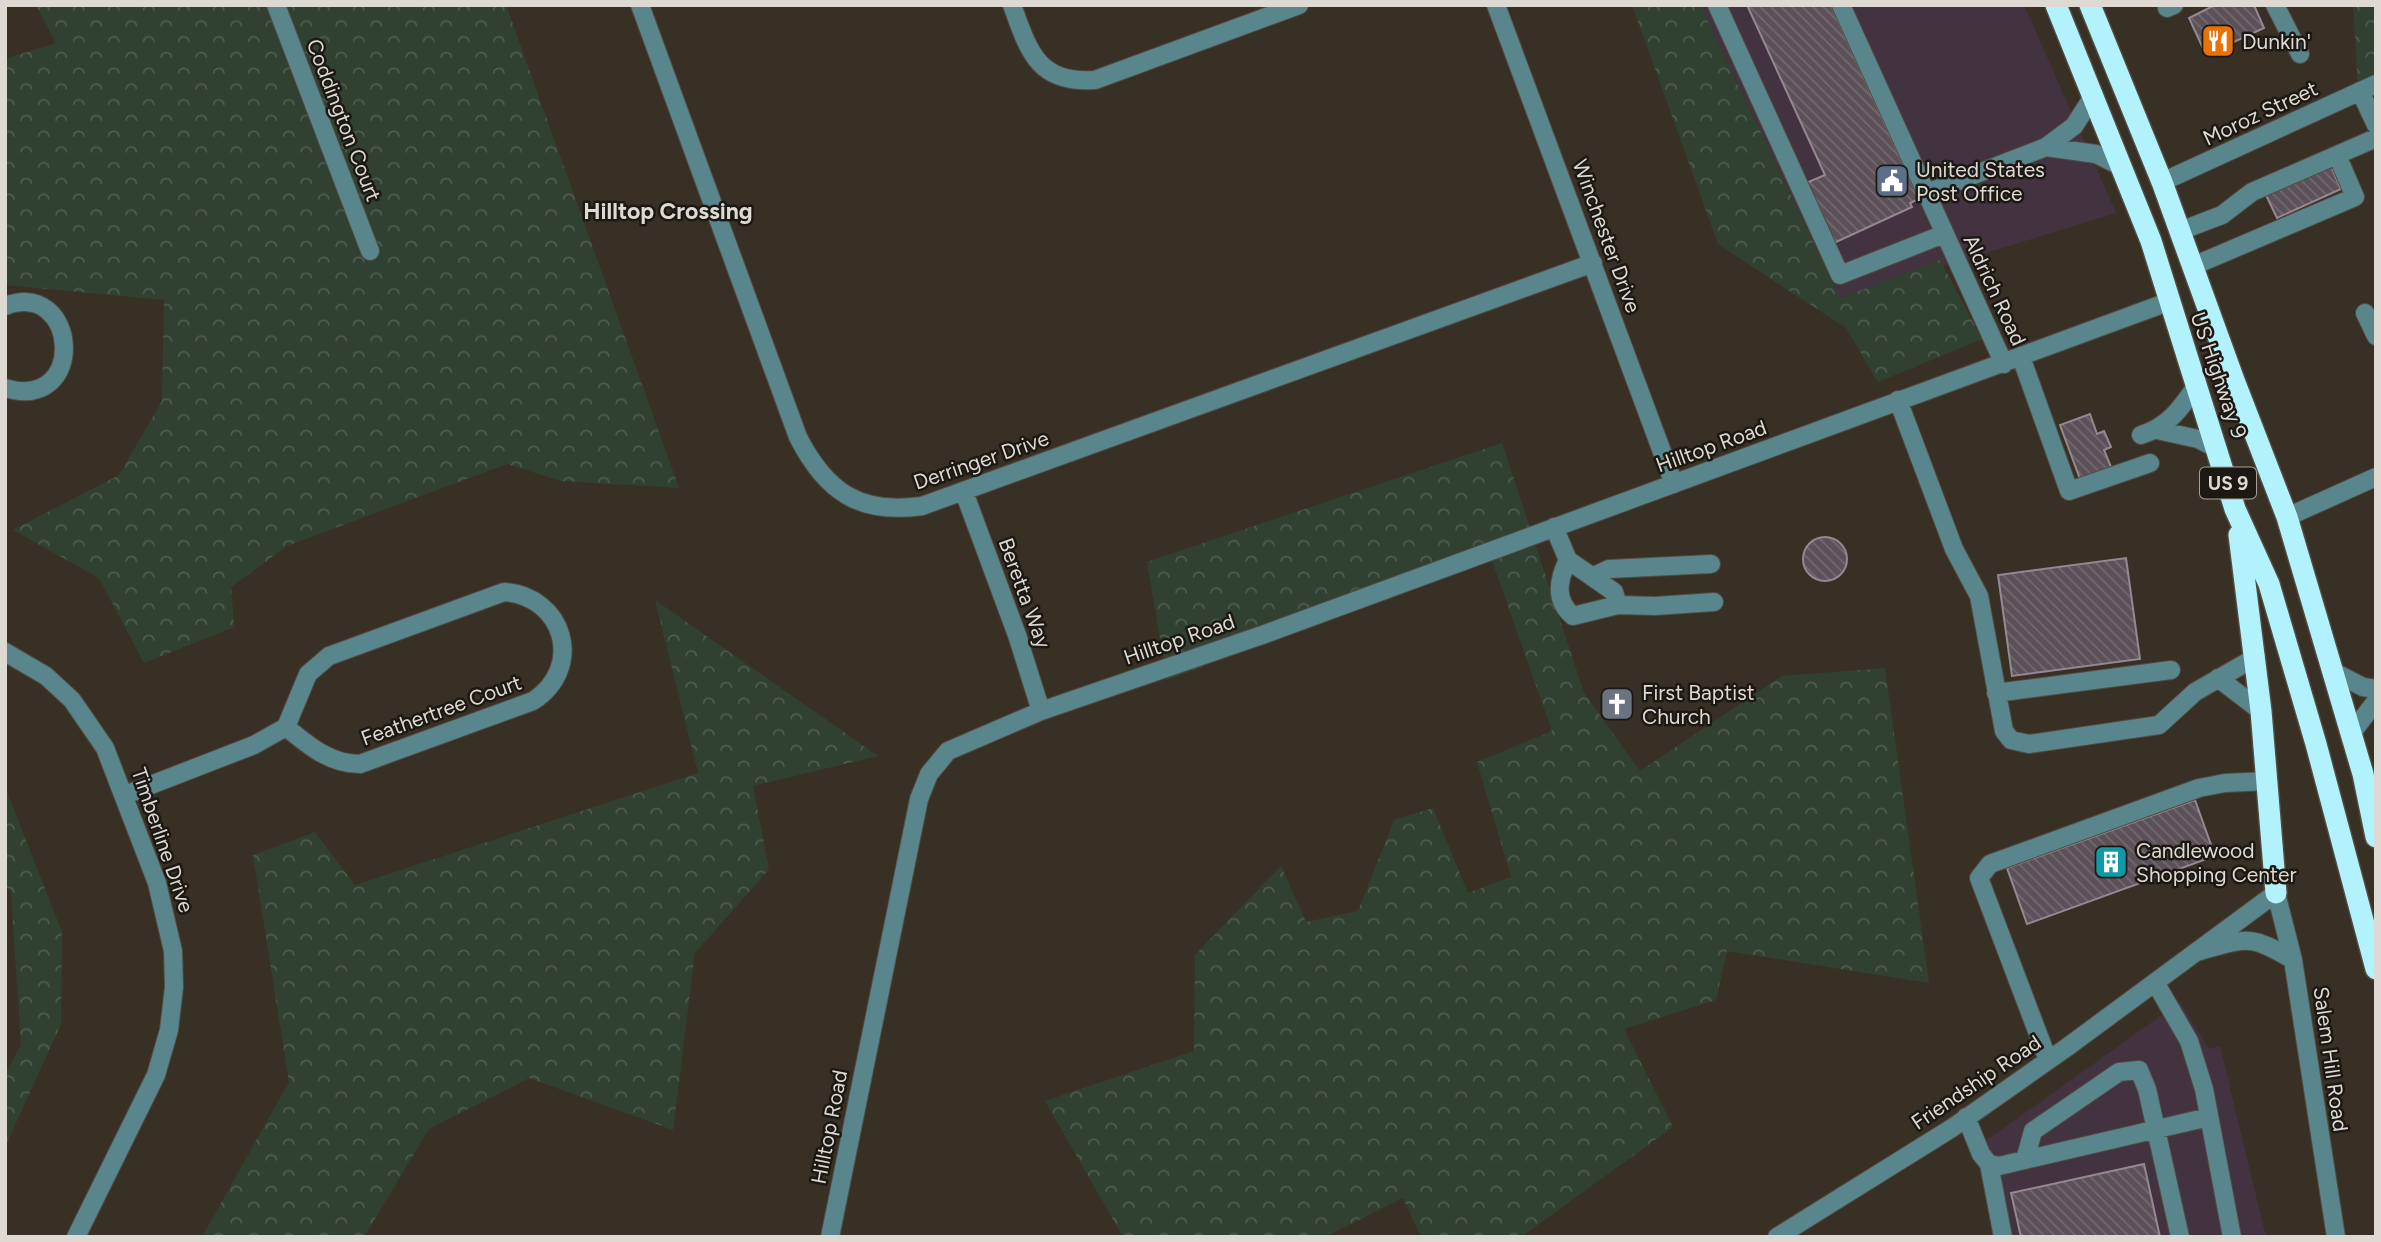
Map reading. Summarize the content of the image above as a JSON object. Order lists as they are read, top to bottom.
{
  "streets": {
    "highway": ["US Highway 9", "US 9"],
    "street": [
      "Moroz Street",
      "Coddington Court",
      "Winchester Drive",
      "Aldrich Road",
      "Hilltop Road",
      "Derringer Drive",
      "Beretta Way",
      "Feathertree Court",
      "Timberline Drive",
      "Salem Hill Road",
      "Friendship Road"
    ]
  },
  "crossings": [
    ["Moroz Street", "US Highway 9"],
    ["Winchester Drive", "Hilltop Road"],
    ["Winchester Drive", "Derringer Drive"],
    ["Aldrich Road", "Hilltop Road"],
    ["US Highway 9", "Hilltop Road"],
    ["Hilltop Road", "Beretta Way"],
    ["Derringer Drive", "Beretta Way"],
    ["Salem Hill Road", "Friendship Road"]
  ],
  "districts": ["Hilltop Crossing"],
  "places": {
    "restaurant": ["Dunkin'"],
    "public building": ["United States Post Office"],
    "church": ["First Baptist Church"],
    "building": ["Candlewood Shopping Center"]
  }
}
